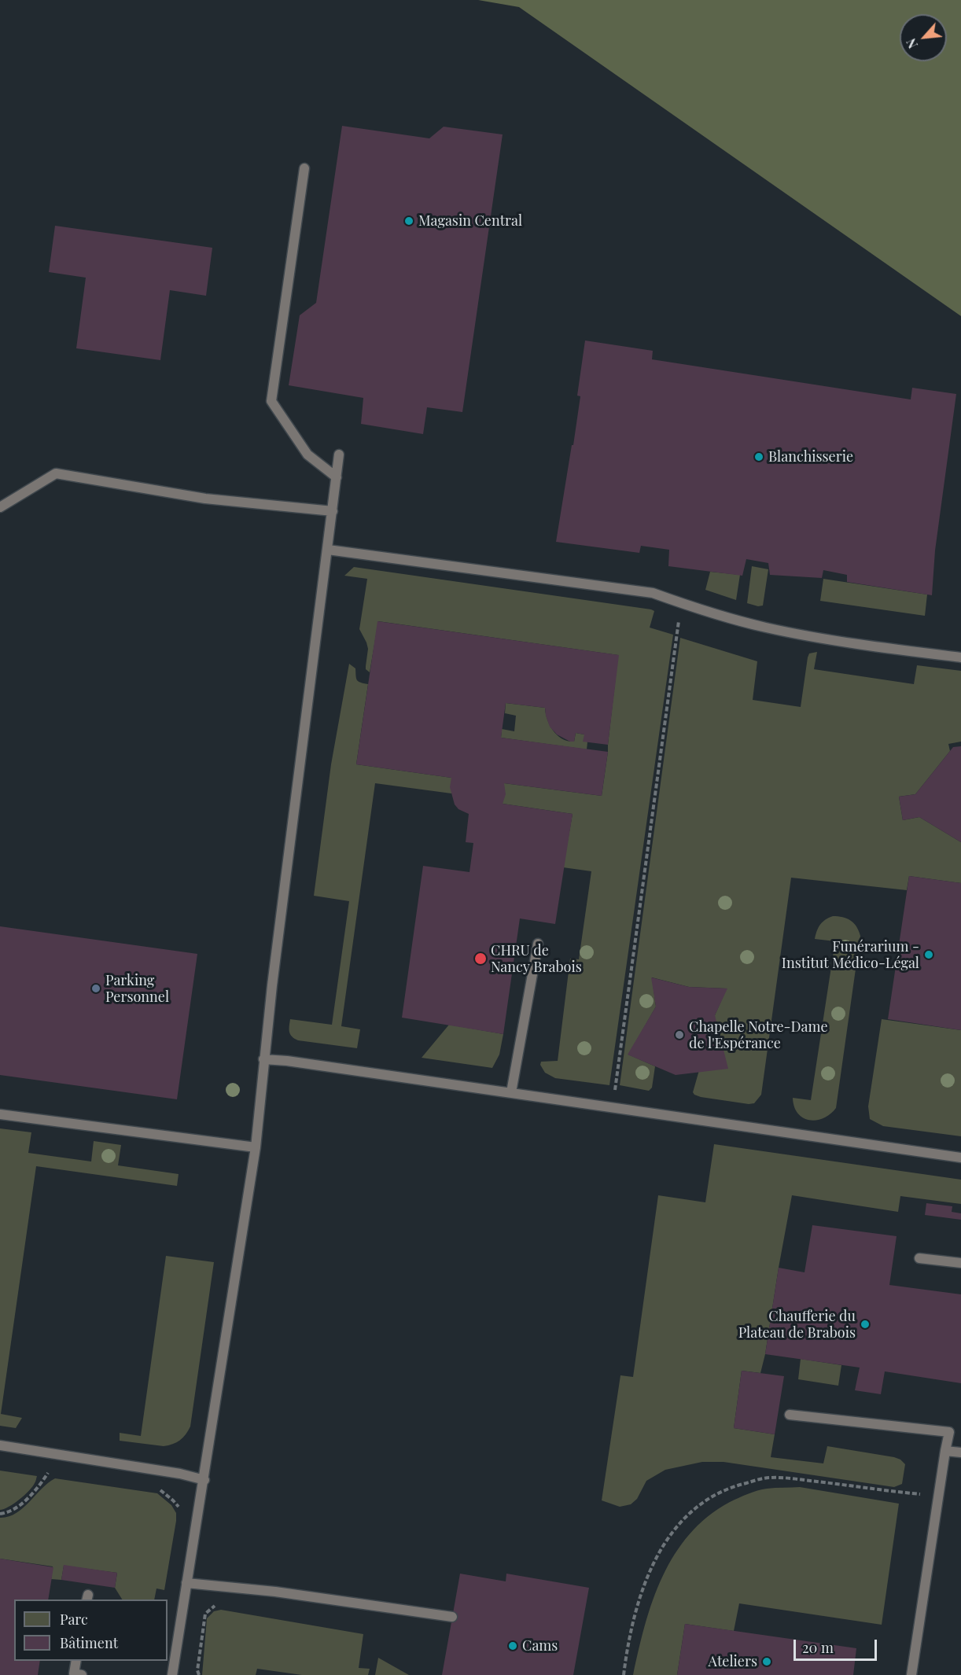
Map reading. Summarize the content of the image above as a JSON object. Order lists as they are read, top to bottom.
{
  "places": [
    "Magasin Central",
    "Blanchisserie",
    "Funérarium - Institut Médico-Légal",
    "CHRU de Nancy Brabois",
    "Parking Personnel",
    "Chapelle Notre-Dame de l'Espérance",
    "Chaufferie du Plateau de Brabois",
    "Cams",
    "Ateliers"
  ],
  "legend": ["Parc", "Bâtiment"],
  "scale_bar": "20 m",
  "north": "bottom left"
}
